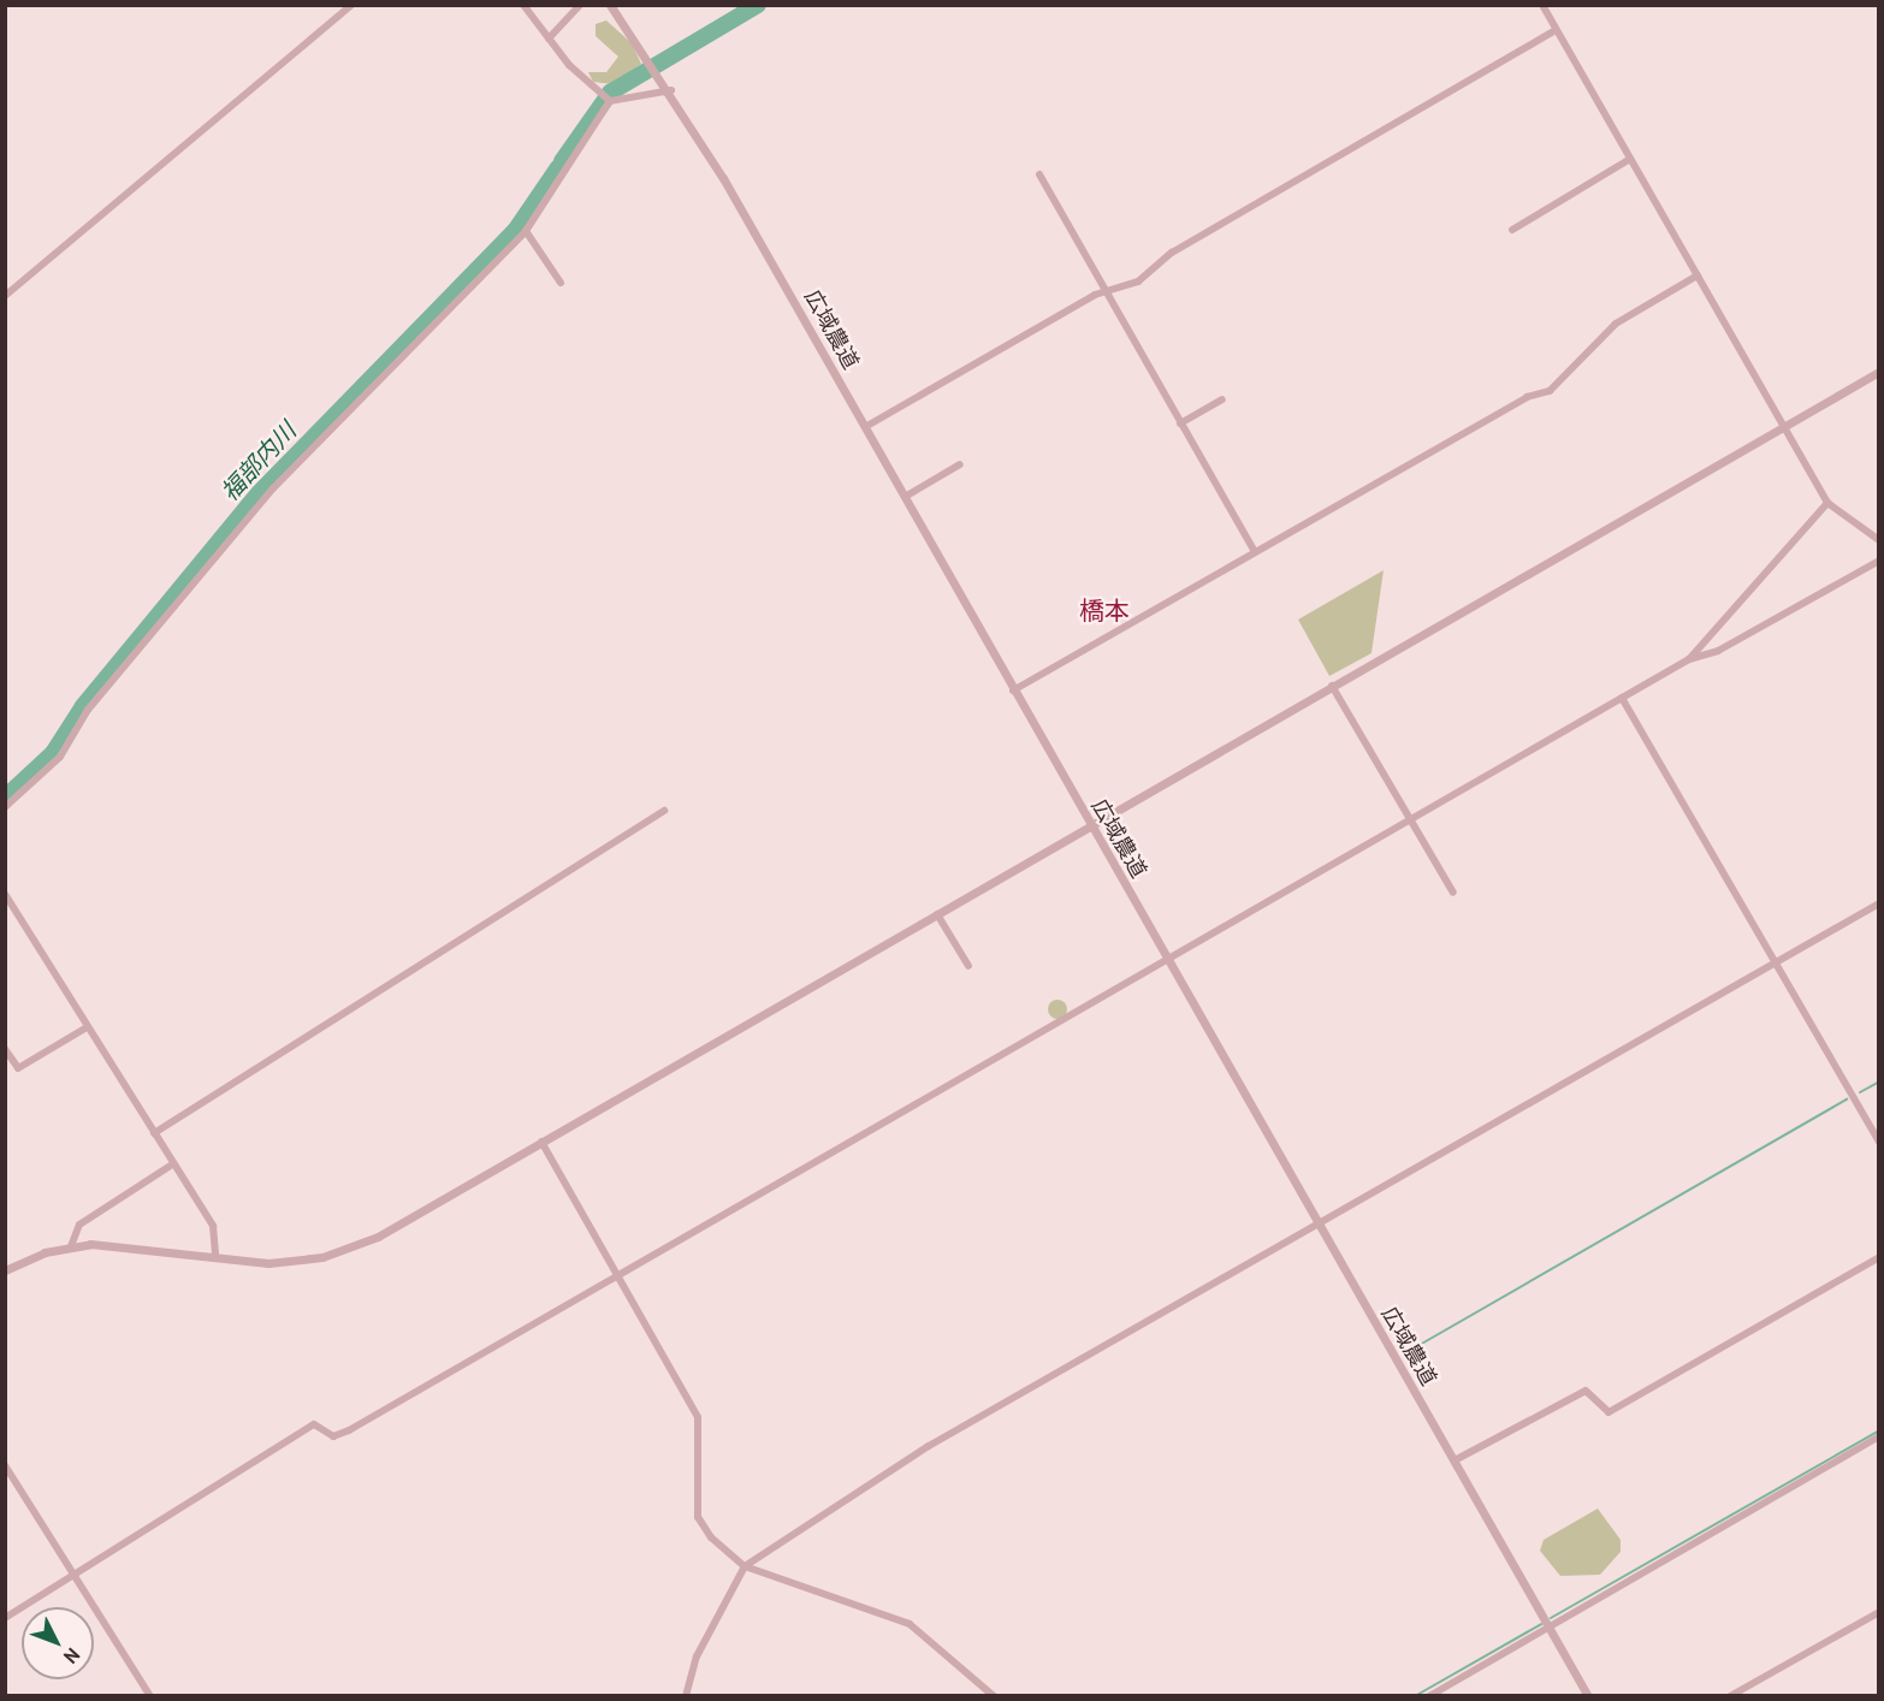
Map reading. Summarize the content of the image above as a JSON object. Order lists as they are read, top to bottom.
{
  "streets": {
    "street": ["広域農道"]
  },
  "districts": ["橋本"],
  "water": ["福部内川"],
  "north": "bottom right"
}
